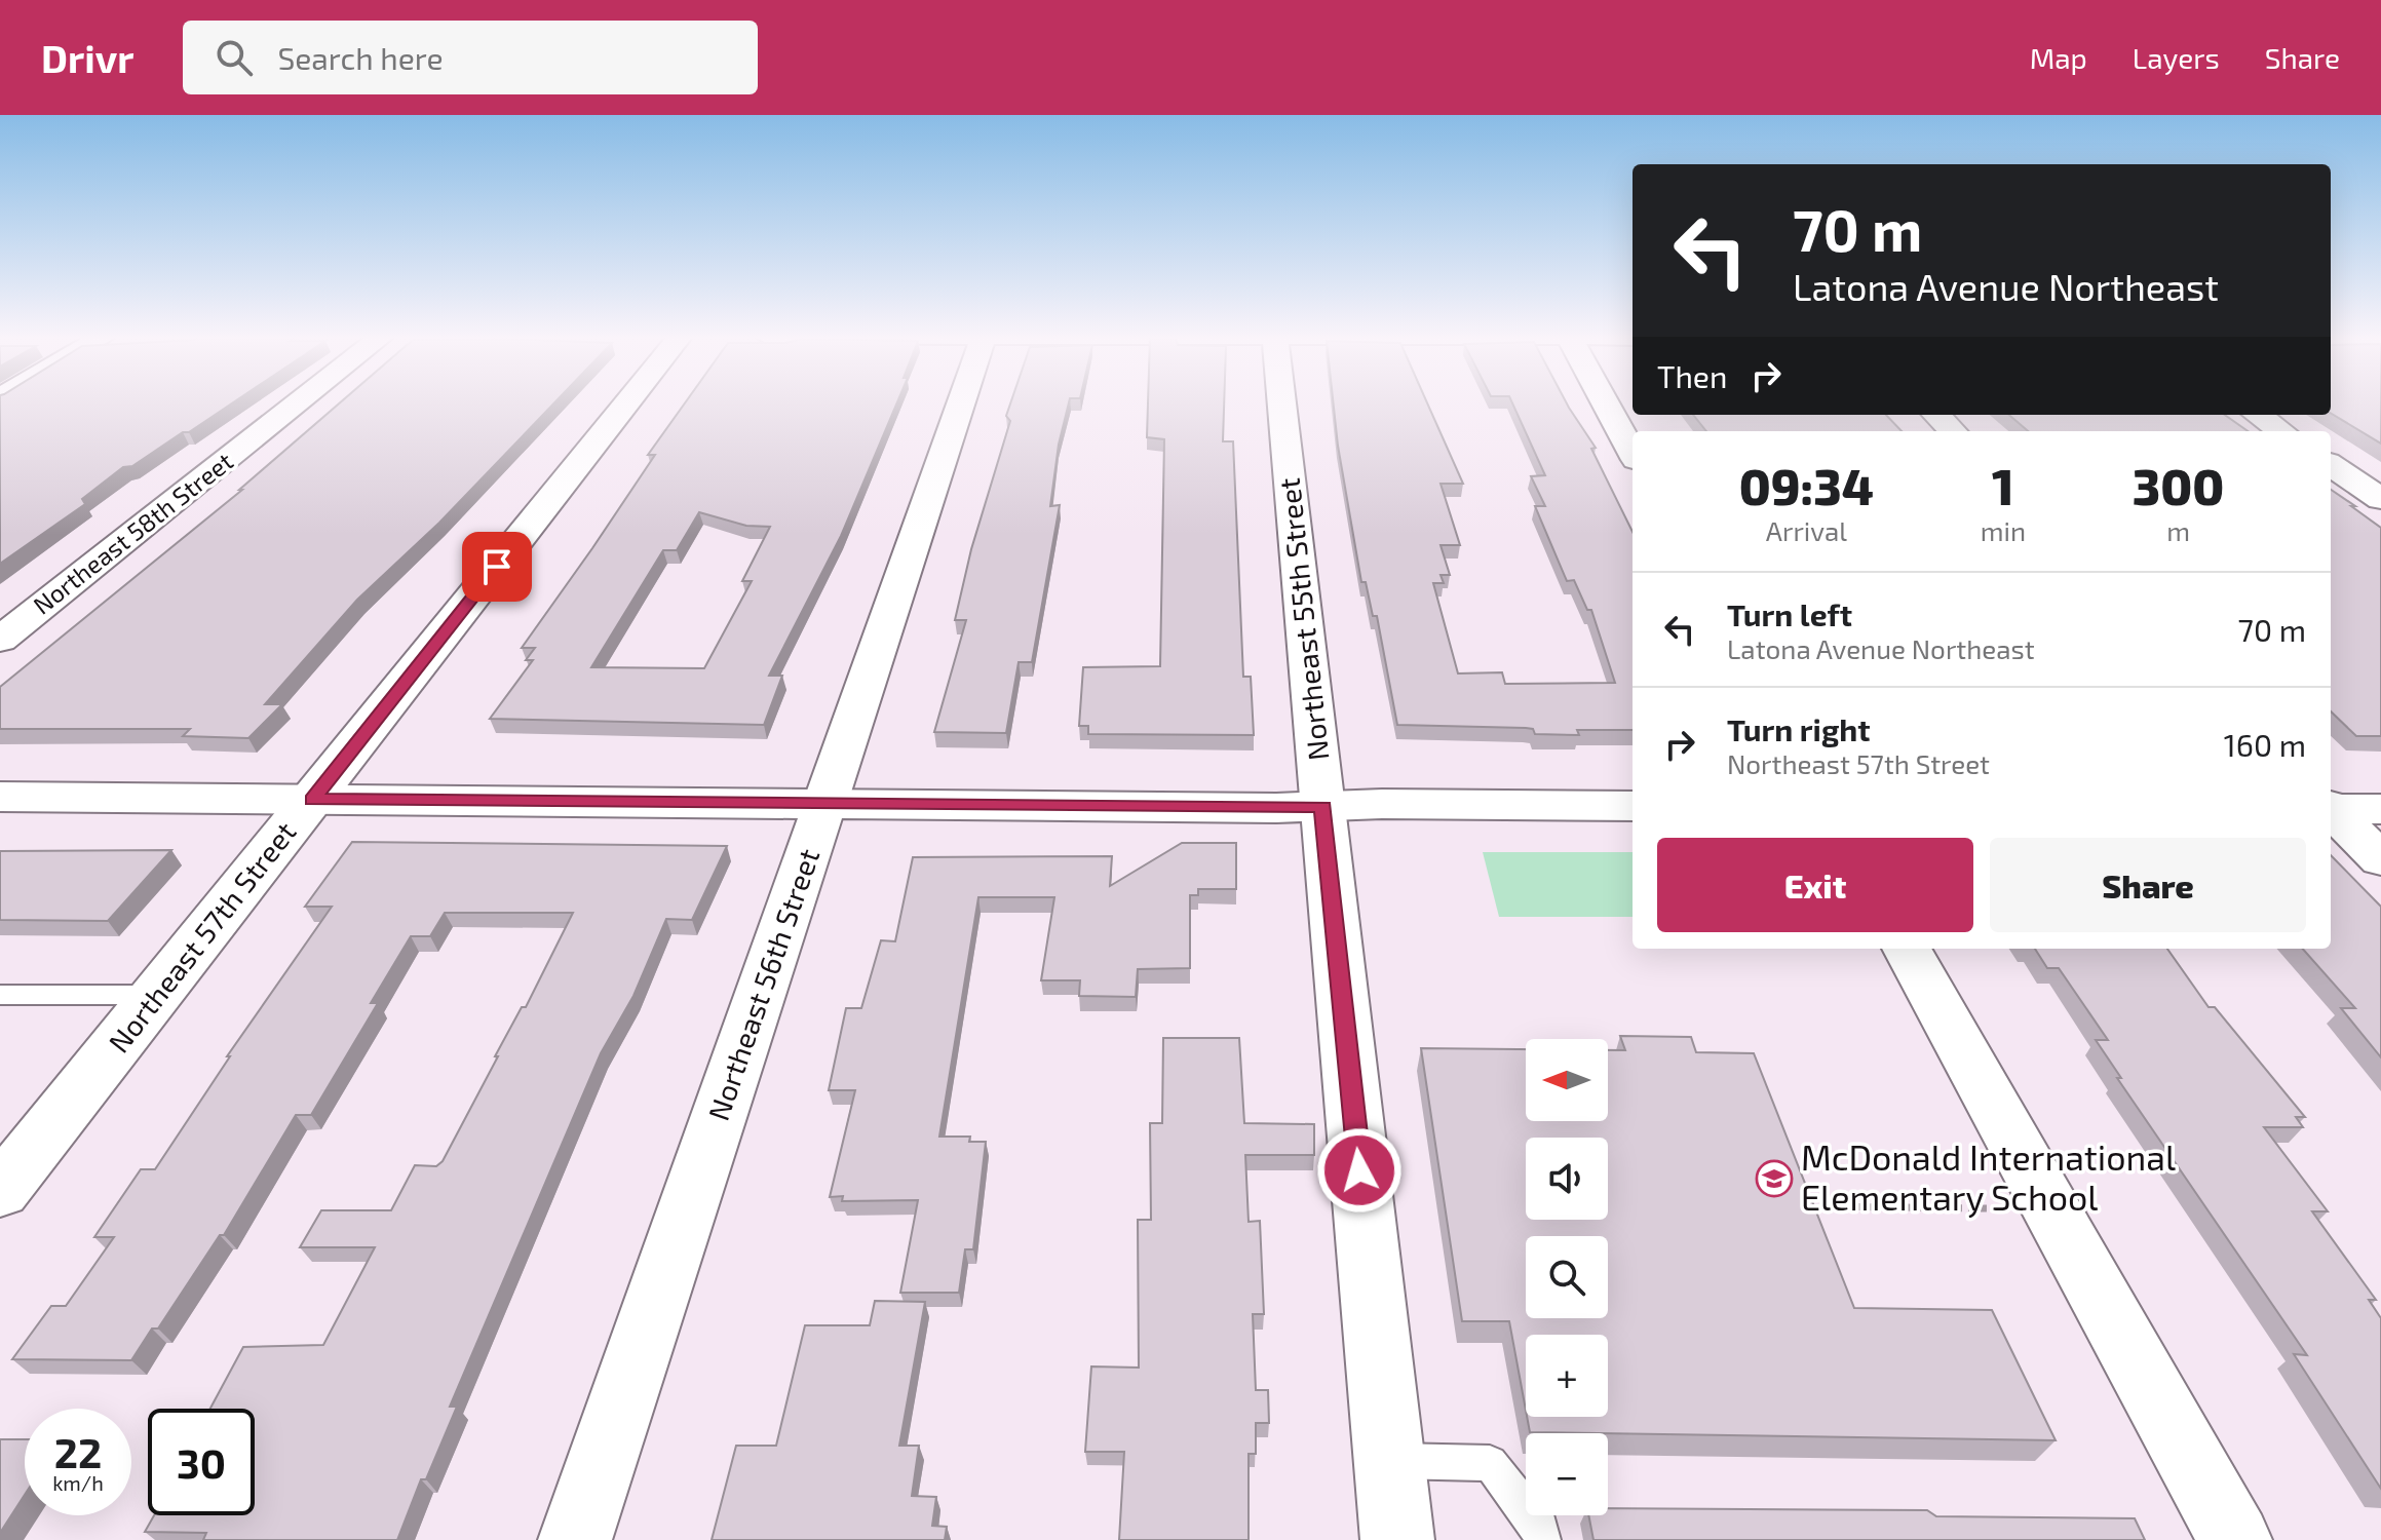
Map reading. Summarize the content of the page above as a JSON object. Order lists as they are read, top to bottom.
{
  "streets": {
    "street": [
      "Northeast 58th Street",
      "Northeast 55th Street",
      "Northeast 57th Street",
      "Northeast 56th Street"
    ]
  },
  "places": {
    "school or university": ["McDonald International Elementary School"]
  },
  "north": "left",
  "page": {
    "header": "Drivr",
    "search": "Search here",
    "nav": ["Map", "Layers", "Share"],
    "turn": ["70 m", "Latona Avenue Northeast"],
    "then": "Then",
    "eta": [
      "09:34",
      "Arrival",
      "1",
      "min",
      "300",
      "m"
    ],
    "list": [
      {
        "name": "Turn left",
        "note": "Latona Avenue Northeast",
        "value": "70 m"
      },
      {
        "name": "Turn right",
        "note": "Northeast 57th Street",
        "value": "160 m"
      }
    ],
    "buttons": ["Exit", "Share"],
    "map_buttons": ["+", "−"],
    "speed": "22 km/h",
    "limit": "30"
  }
}
